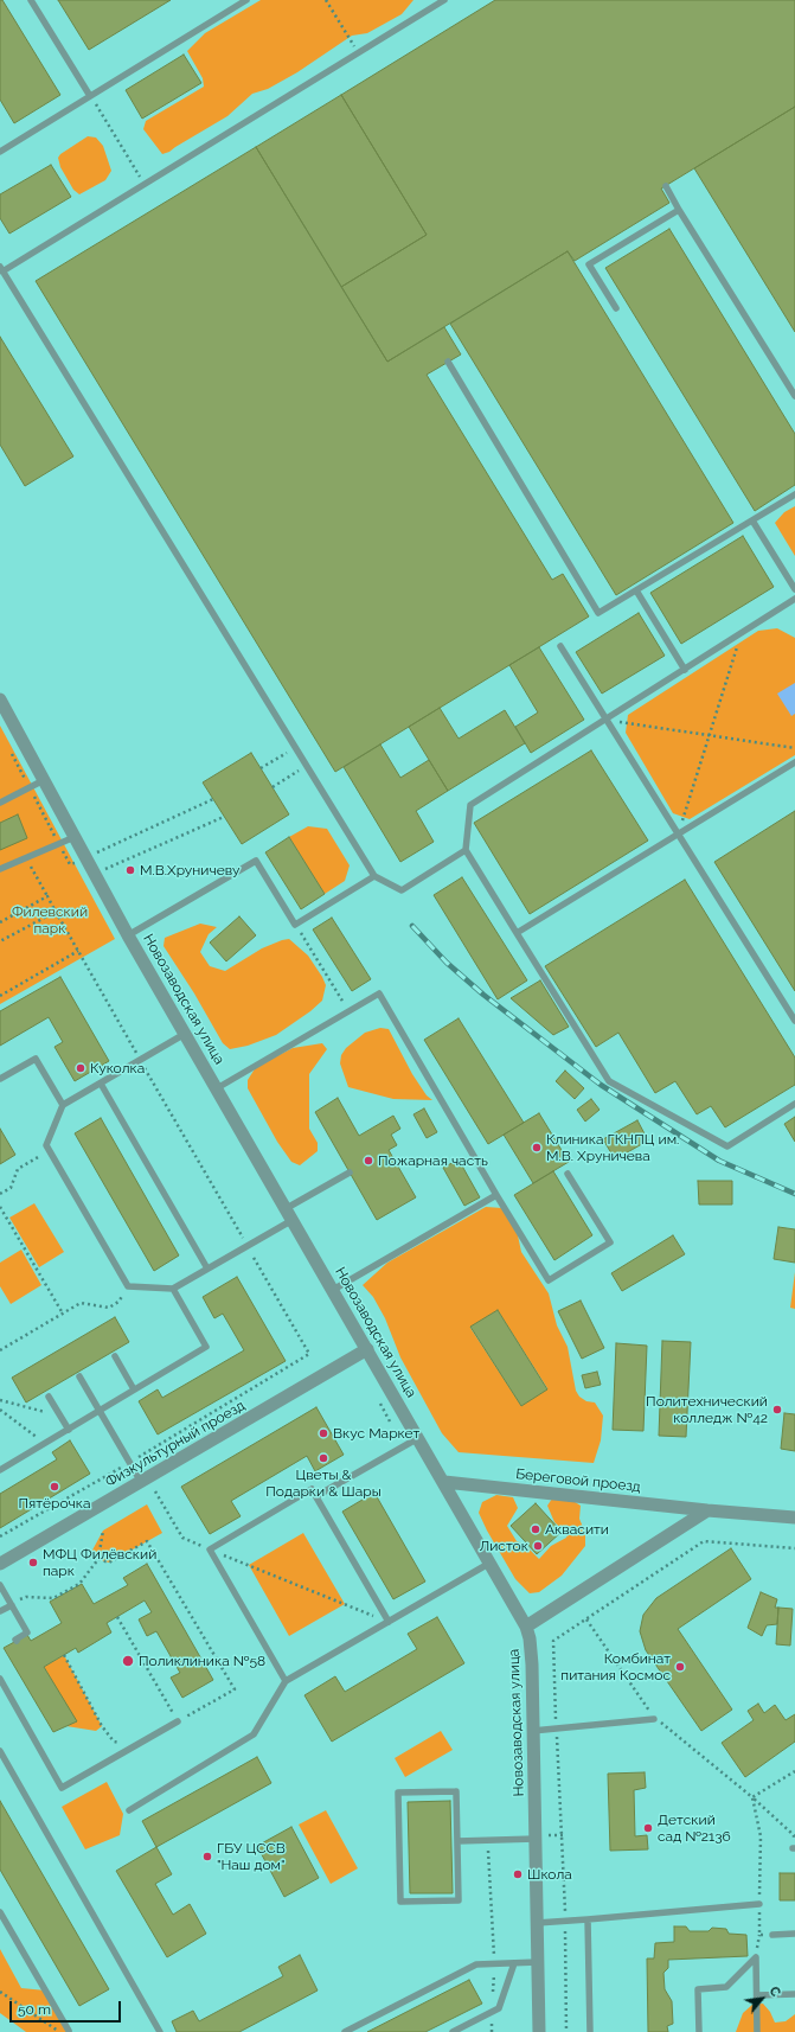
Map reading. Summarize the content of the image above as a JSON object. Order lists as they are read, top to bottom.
{
  "streets": {
    "street": ["Новозаводская улица", "Физкультурный проезд", "Береговой проезд"]
  },
  "crossings": [
    ["Новозаводская улица", "Физкультурный проезд"],
    ["Новозаводская улица", "Береговой проезд"]
  ],
  "parks": ["Филевский парк"],
  "places": [
    "М.В.Хруничеву",
    "Куколка",
    "Клиника ГКНПЦ им. М.В. Хруничева",
    "Пожарная часть",
    "Политехнический колледж №42",
    "Вкус Маркет",
    "Цветы & Подарки & Шары",
    "Пятёрочка",
    "Аквасити",
    "Листок",
    "МФЦ Филёвский парк",
    "Поликлиника №58",
    "Комбинат питания Космос",
    "Детский сад №2136",
    "ГБУ ЦССВ \"Наш дом\"",
    "Школа"
  ],
  "scale_bar": "50 m",
  "north": "top right"
}
